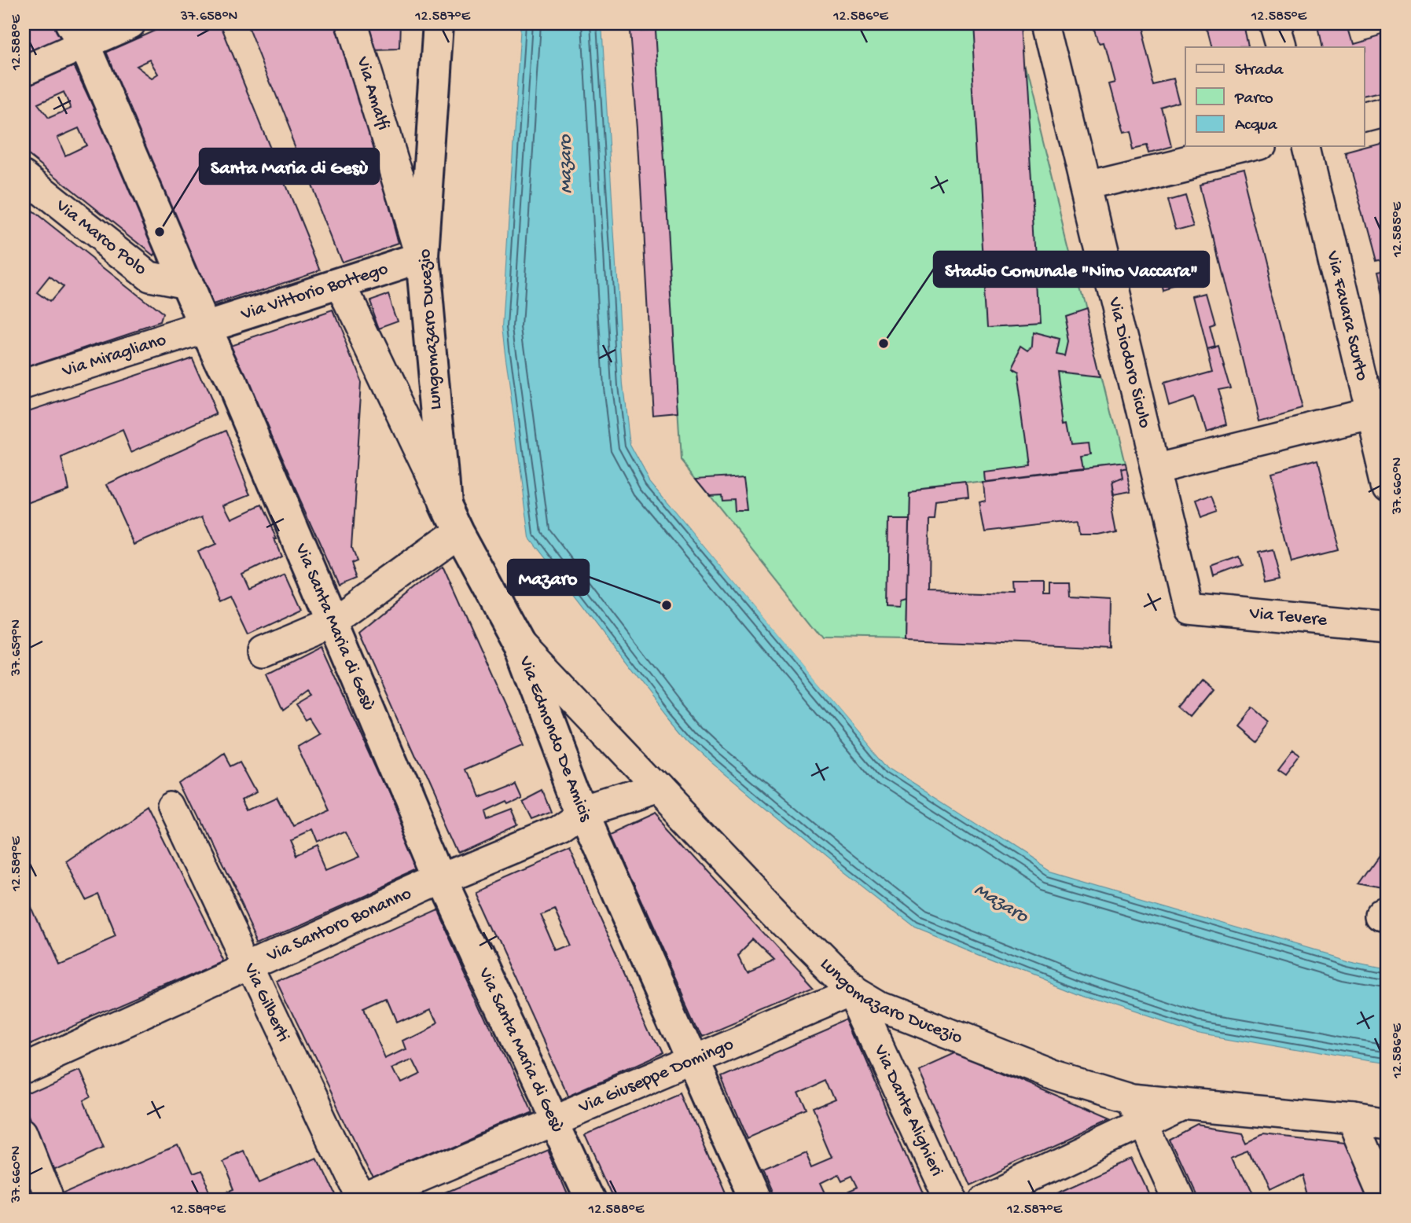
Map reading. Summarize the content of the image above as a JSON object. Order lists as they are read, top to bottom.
{
  "streets": {
    "street": [
      "Via Amalfi",
      "Via Marco Polo",
      "Via Vittorio Bottego",
      "Via Favara Scurto",
      "Lungomazaro Ducezio",
      "Via Miragliano",
      "Via Diodoro Siculo",
      "Via Tevere",
      "Via Santa Maria di Gesù",
      "Via Edmondo De Amicis",
      "Via Santoro Bonanno",
      "Via Gilberti",
      "Via Giuseppe Domingo",
      "Via Dante Alighieri"
    ]
  },
  "crossings": [
    ["Via Amalfi", "Via Vittorio Bottego"],
    ["Via Amalfi", "Lungomazaro Ducezio"],
    ["Via Marco Polo", "Via Santa Maria di Gesù"],
    ["Via Vittorio Bottego", "Lungomazaro Ducezio"],
    ["Via Vittorio Bottego", "Via Miragliano"],
    ["Via Vittorio Bottego", "Via Santa Maria di Gesù"],
    ["Via Vittorio Bottego", "Via Edmondo De Amicis"],
    ["Lungomazaro Ducezio", "Via Edmondo De Amicis"],
    ["Lungomazaro Ducezio", "Via Santoro Bonanno"],
    ["Lungomazaro Ducezio", "Via Giuseppe Domingo"],
    ["Lungomazaro Ducezio", "Via Dante Alighieri"],
    ["Via Miragliano", "Via Santa Maria di Gesù"],
    ["Via Diodoro Siculo", "Via Tevere"],
    ["Via Santa Maria di Gesù", "Via Santoro Bonanno"],
    ["Via Santa Maria di Gesù", "Via Giuseppe Domingo"],
    ["Via Edmondo De Amicis", "Via Santoro Bonanno"],
    ["Via Edmondo De Amicis", "Via Giuseppe Domingo"],
    ["Via Santoro Bonanno", "Via Gilberti"],
    ["Via Giuseppe Domingo", "Via Dante Alighieri"]
  ],
  "water": ["Mazaro"],
  "places": ["Santa Maria di Gesù", "Stadio Comunale \"Nino Vaccara\"", "Mazaro"],
  "legend": ["Strada", "Parco", "Acqua"],
  "coordinates": [
    "37.658°N",
    "12.587°E",
    "12.586°E",
    "12.585°E",
    "12.588°E",
    "37.660°N",
    "37.659°N",
    "12.589°E"
  ]
}
